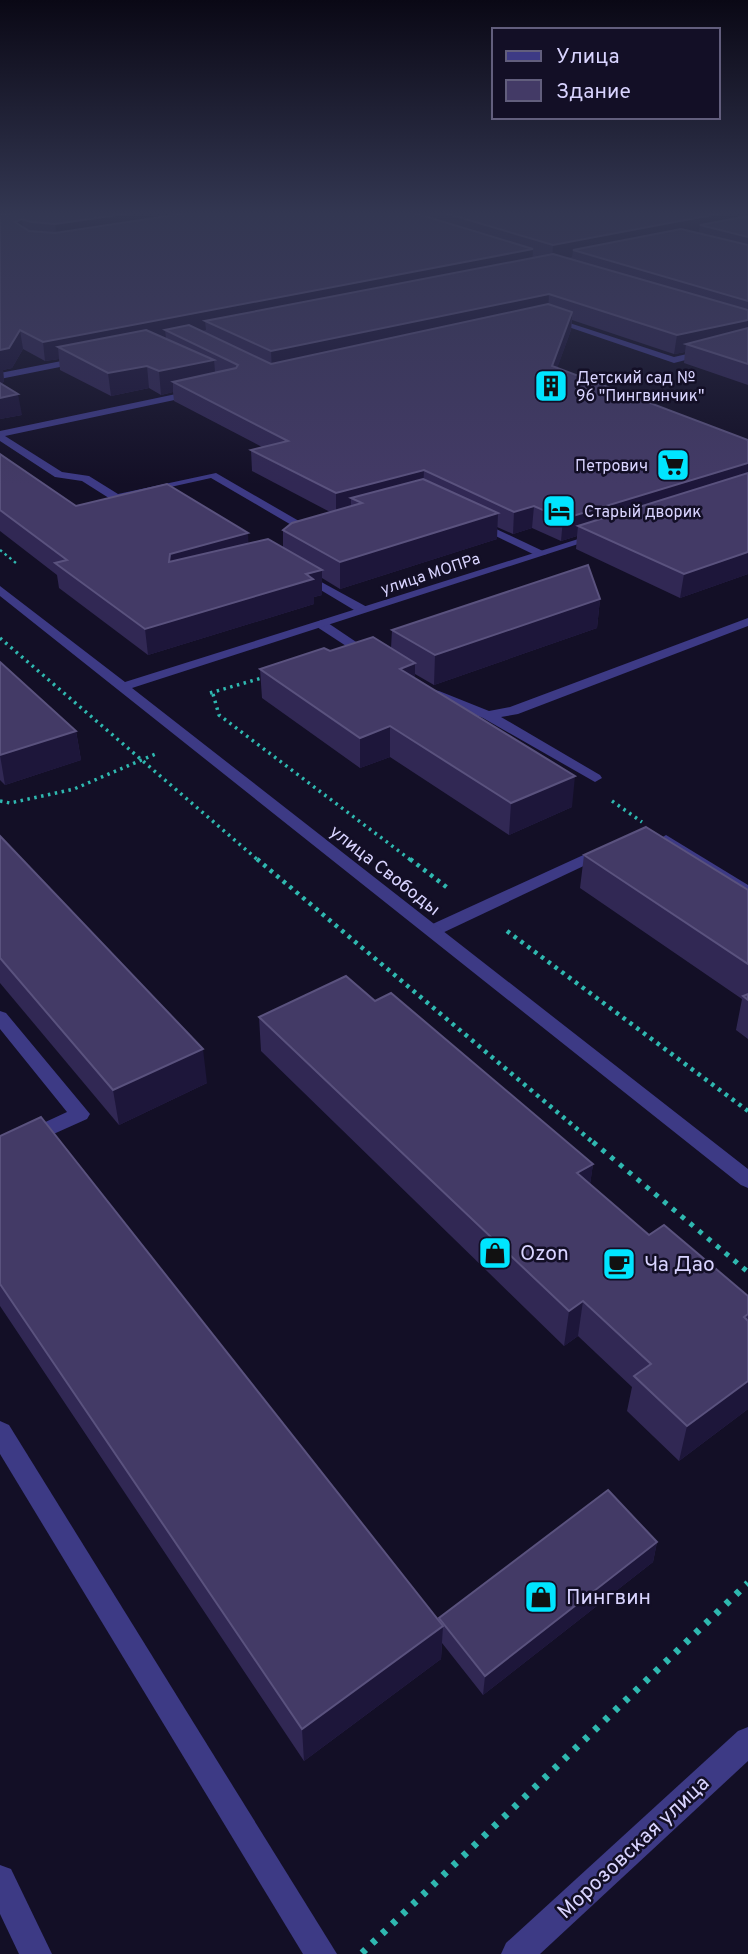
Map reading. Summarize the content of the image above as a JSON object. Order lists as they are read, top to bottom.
{
  "streets": {
    "street": ["улица МОПРа", "улица Свободы", "Морозовская улица"]
  },
  "crossings": [
    ["улица МОПРа", "улица Свободы"]
  ],
  "places": {
    "building": ["Детский сад № 96 \"Пингвинчик\""],
    "supermarket": ["Петрович"],
    "hotel": ["Старый дворик"],
    "shop": ["Ozon", "Пингвин"],
    "cafe": ["Ча Дао"]
  },
  "legend": ["Улица", "Здание"]
}
